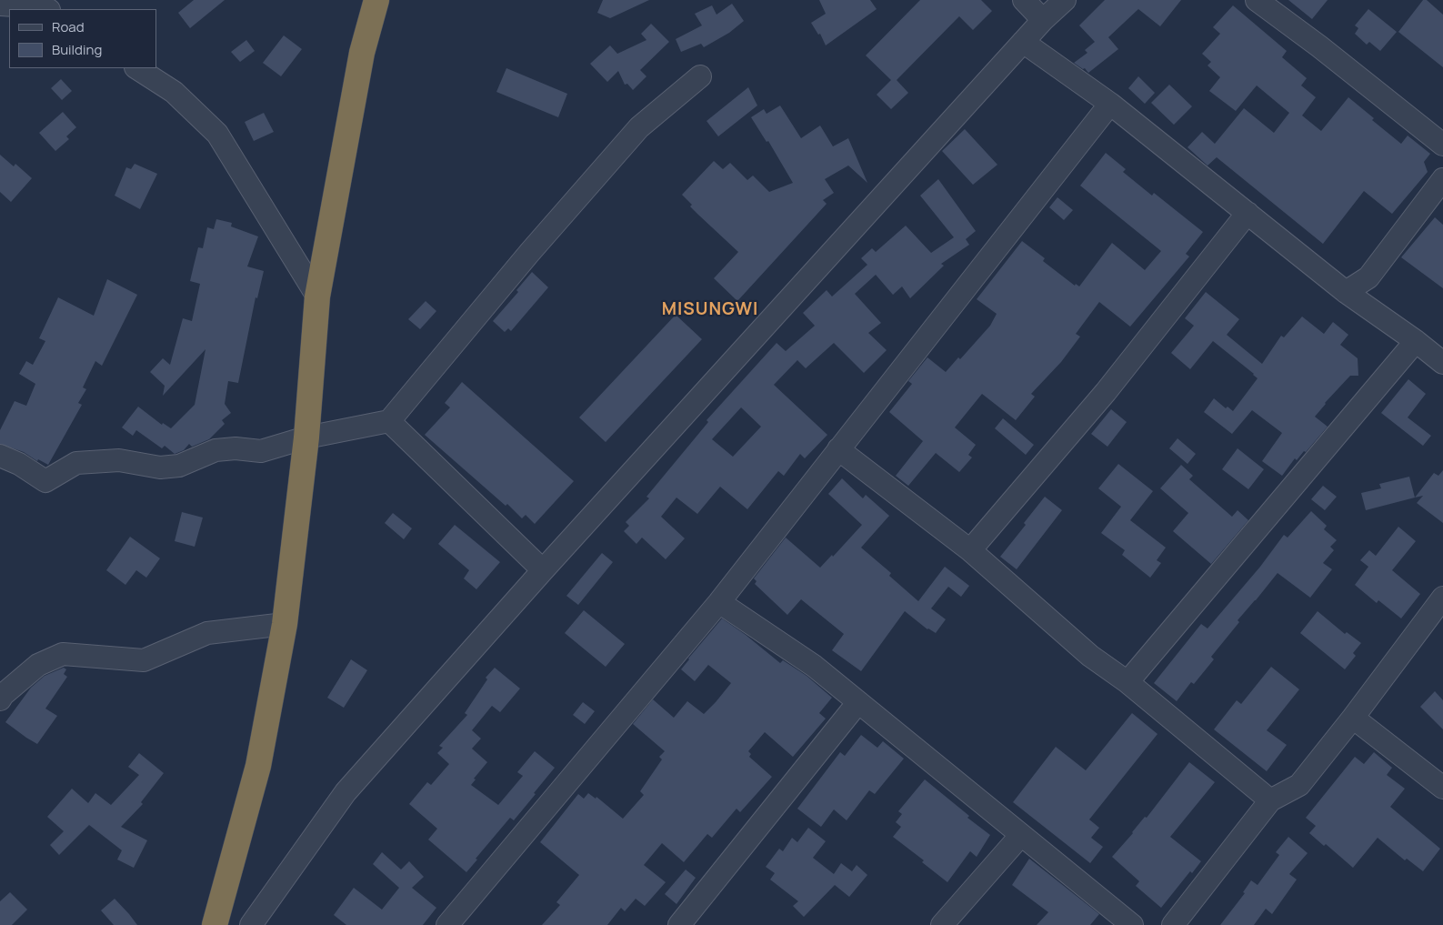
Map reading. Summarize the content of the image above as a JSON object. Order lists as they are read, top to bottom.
{
  "districts": ["MISUNGWI"],
  "legend": ["Road", "Building"]
}
